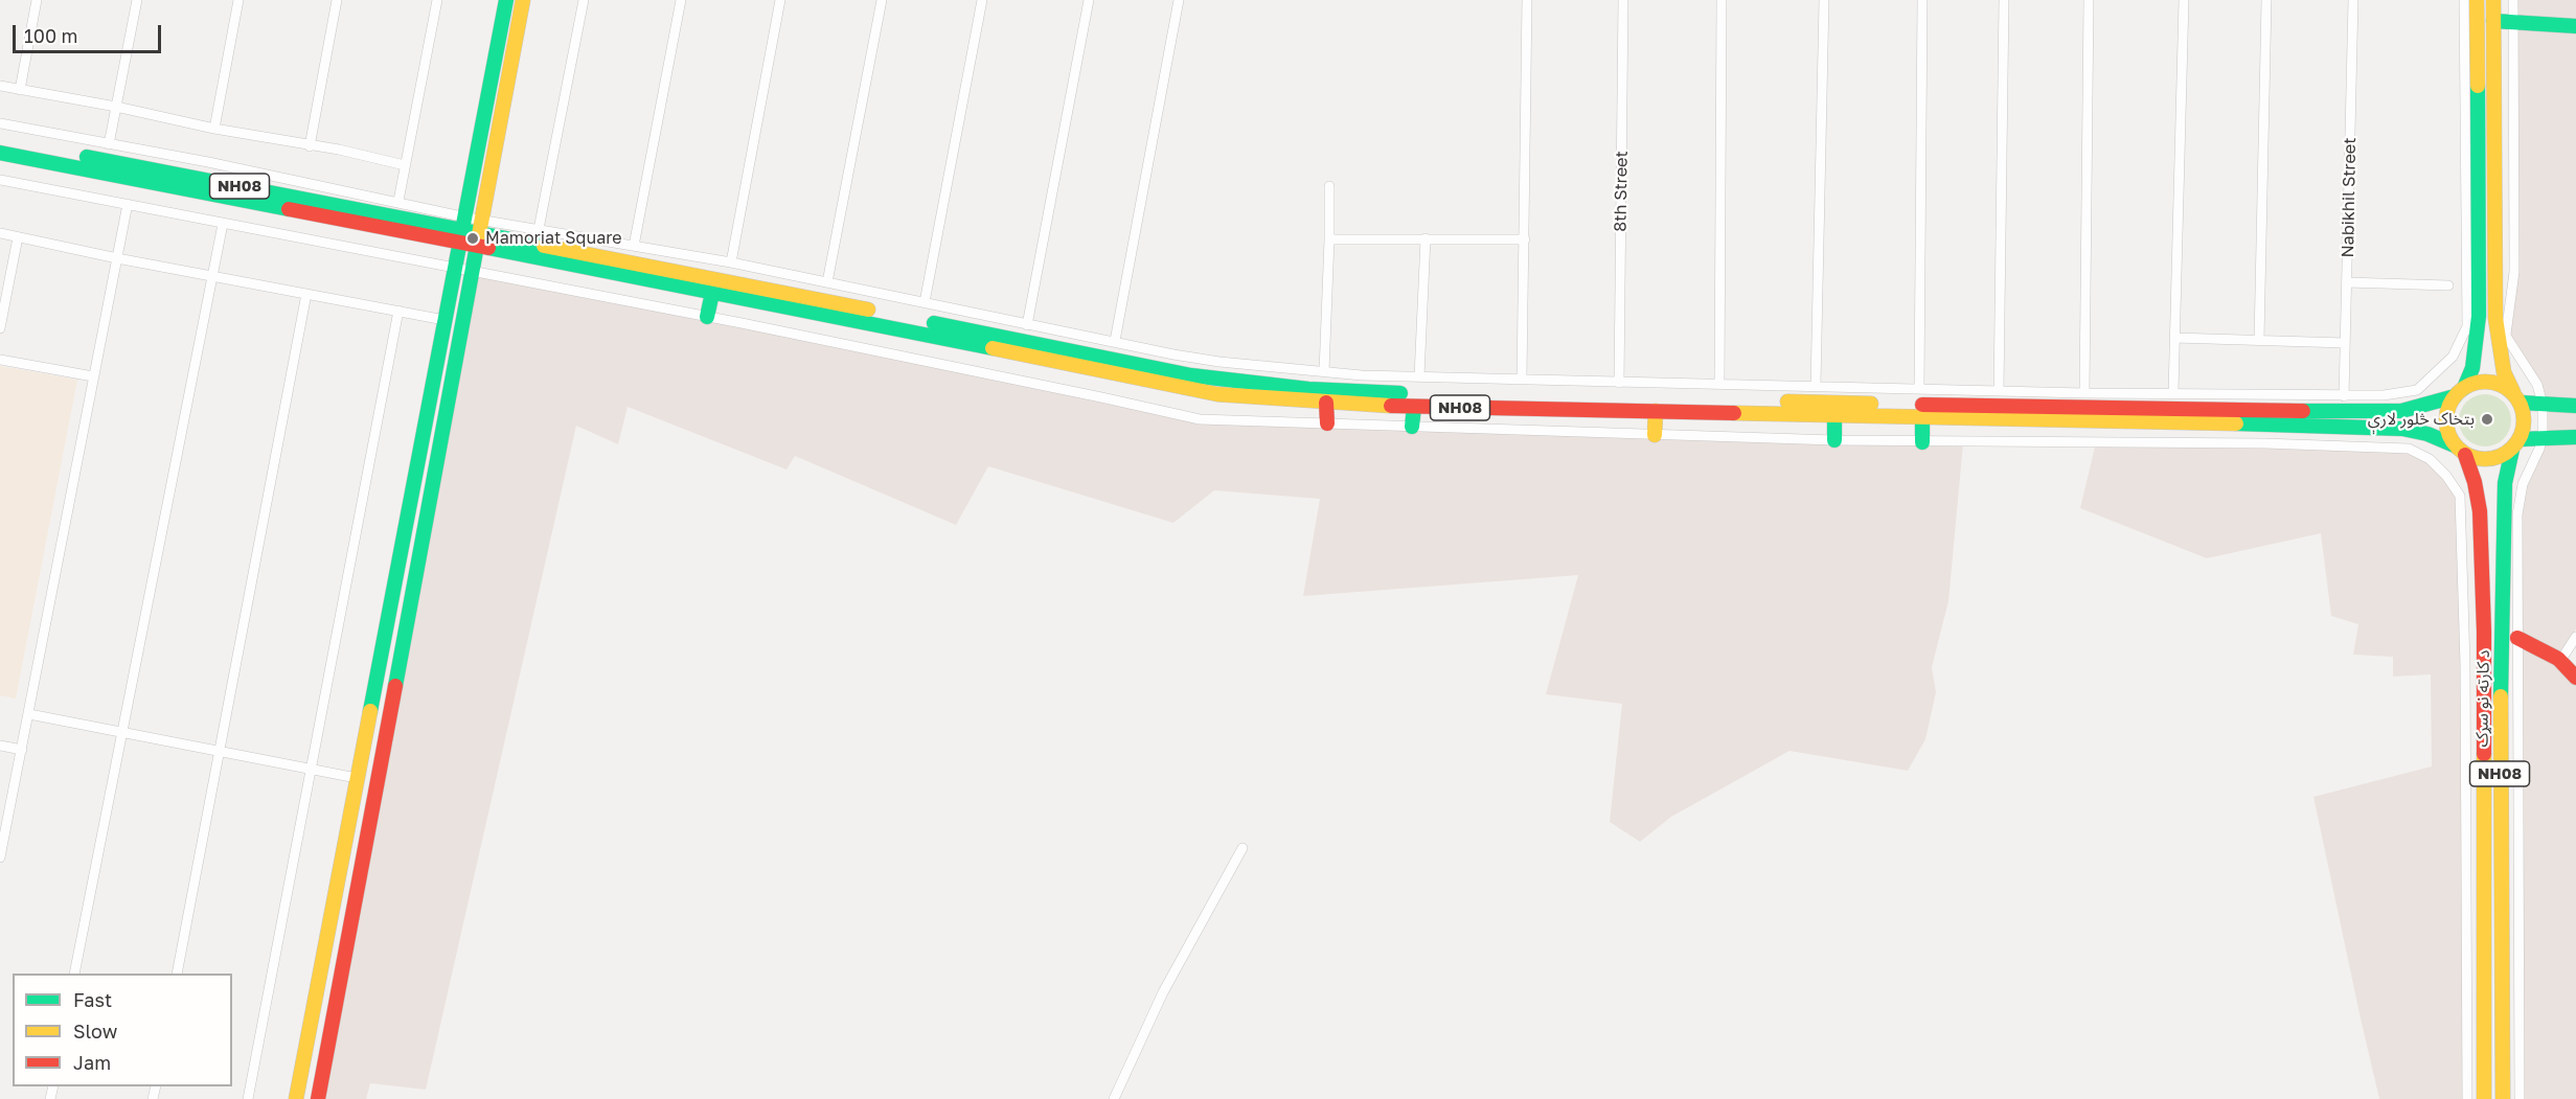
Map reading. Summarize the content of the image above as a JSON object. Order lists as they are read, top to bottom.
{
  "streets": {
    "main road": ["NH08", "د کارته نو سړک"],
    "street": ["8th Street", "Nabikhil Street"]
  },
  "crossings": [
    ["NH08", "د کارته نو سړک"]
  ],
  "places": ["Mamoriat Square", "بتخاک څلور لارې"],
  "legend": ["Fast", "Slow", "Jam"],
  "scale_bar": "100 m"
}
